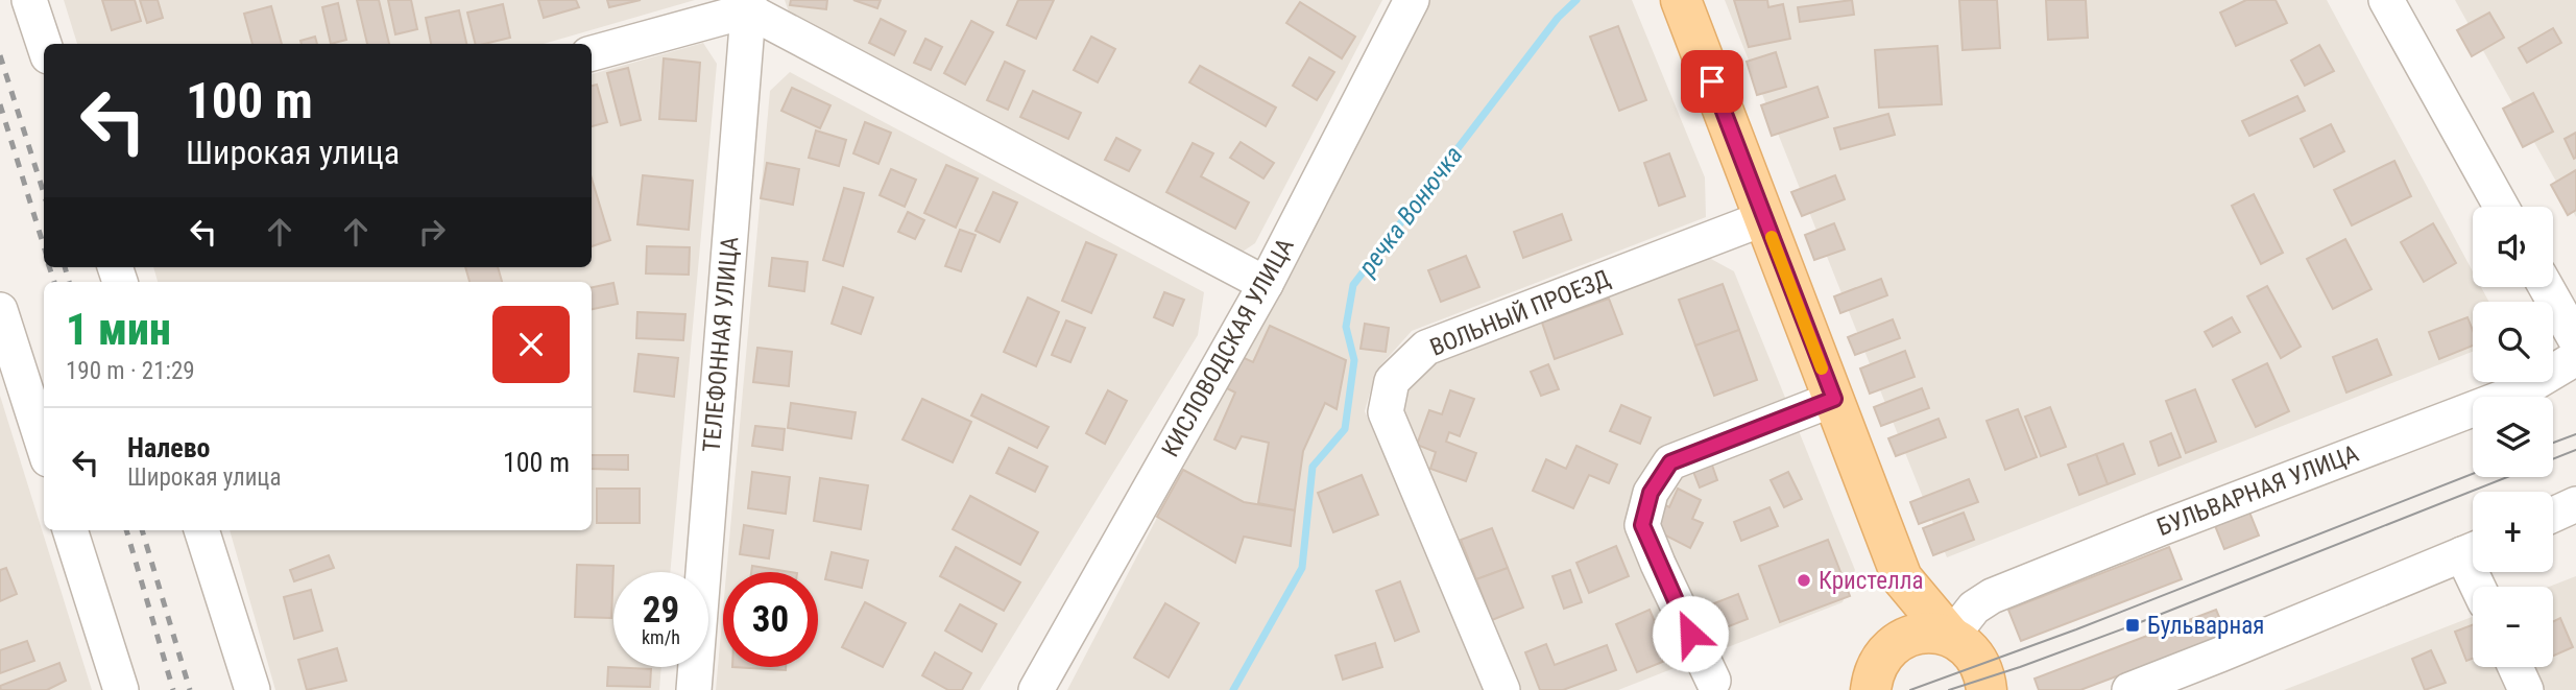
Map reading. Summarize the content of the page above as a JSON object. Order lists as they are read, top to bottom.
{
  "streets": {
    "street": [
      "ВОЛЬНЫЙ ПРОЕЗД",
      "ТЕЛЕФОННАЯ УЛИЦА",
      "КИСЛОВОДСКАЯ УЛИЦА",
      "БУЛЬВАРНАЯ УЛИЦА"
    ]
  },
  "water": ["речка Вонючка"],
  "places": {
    "other": ["Кристелла"],
    "transit": ["Бульварная"]
  },
  "page": {
    "turn": ["100 m", "Широкая улица"],
    "map_buttons": ["+", "−"],
    "heading": ["1 мин", "190 m · 21:29"],
    "list": [
      {
        "name": "Налево",
        "note": "Широкая улица",
        "value": "100 m"
      }
    ],
    "speed": "29 km/h",
    "limit": "30"
  }
}
